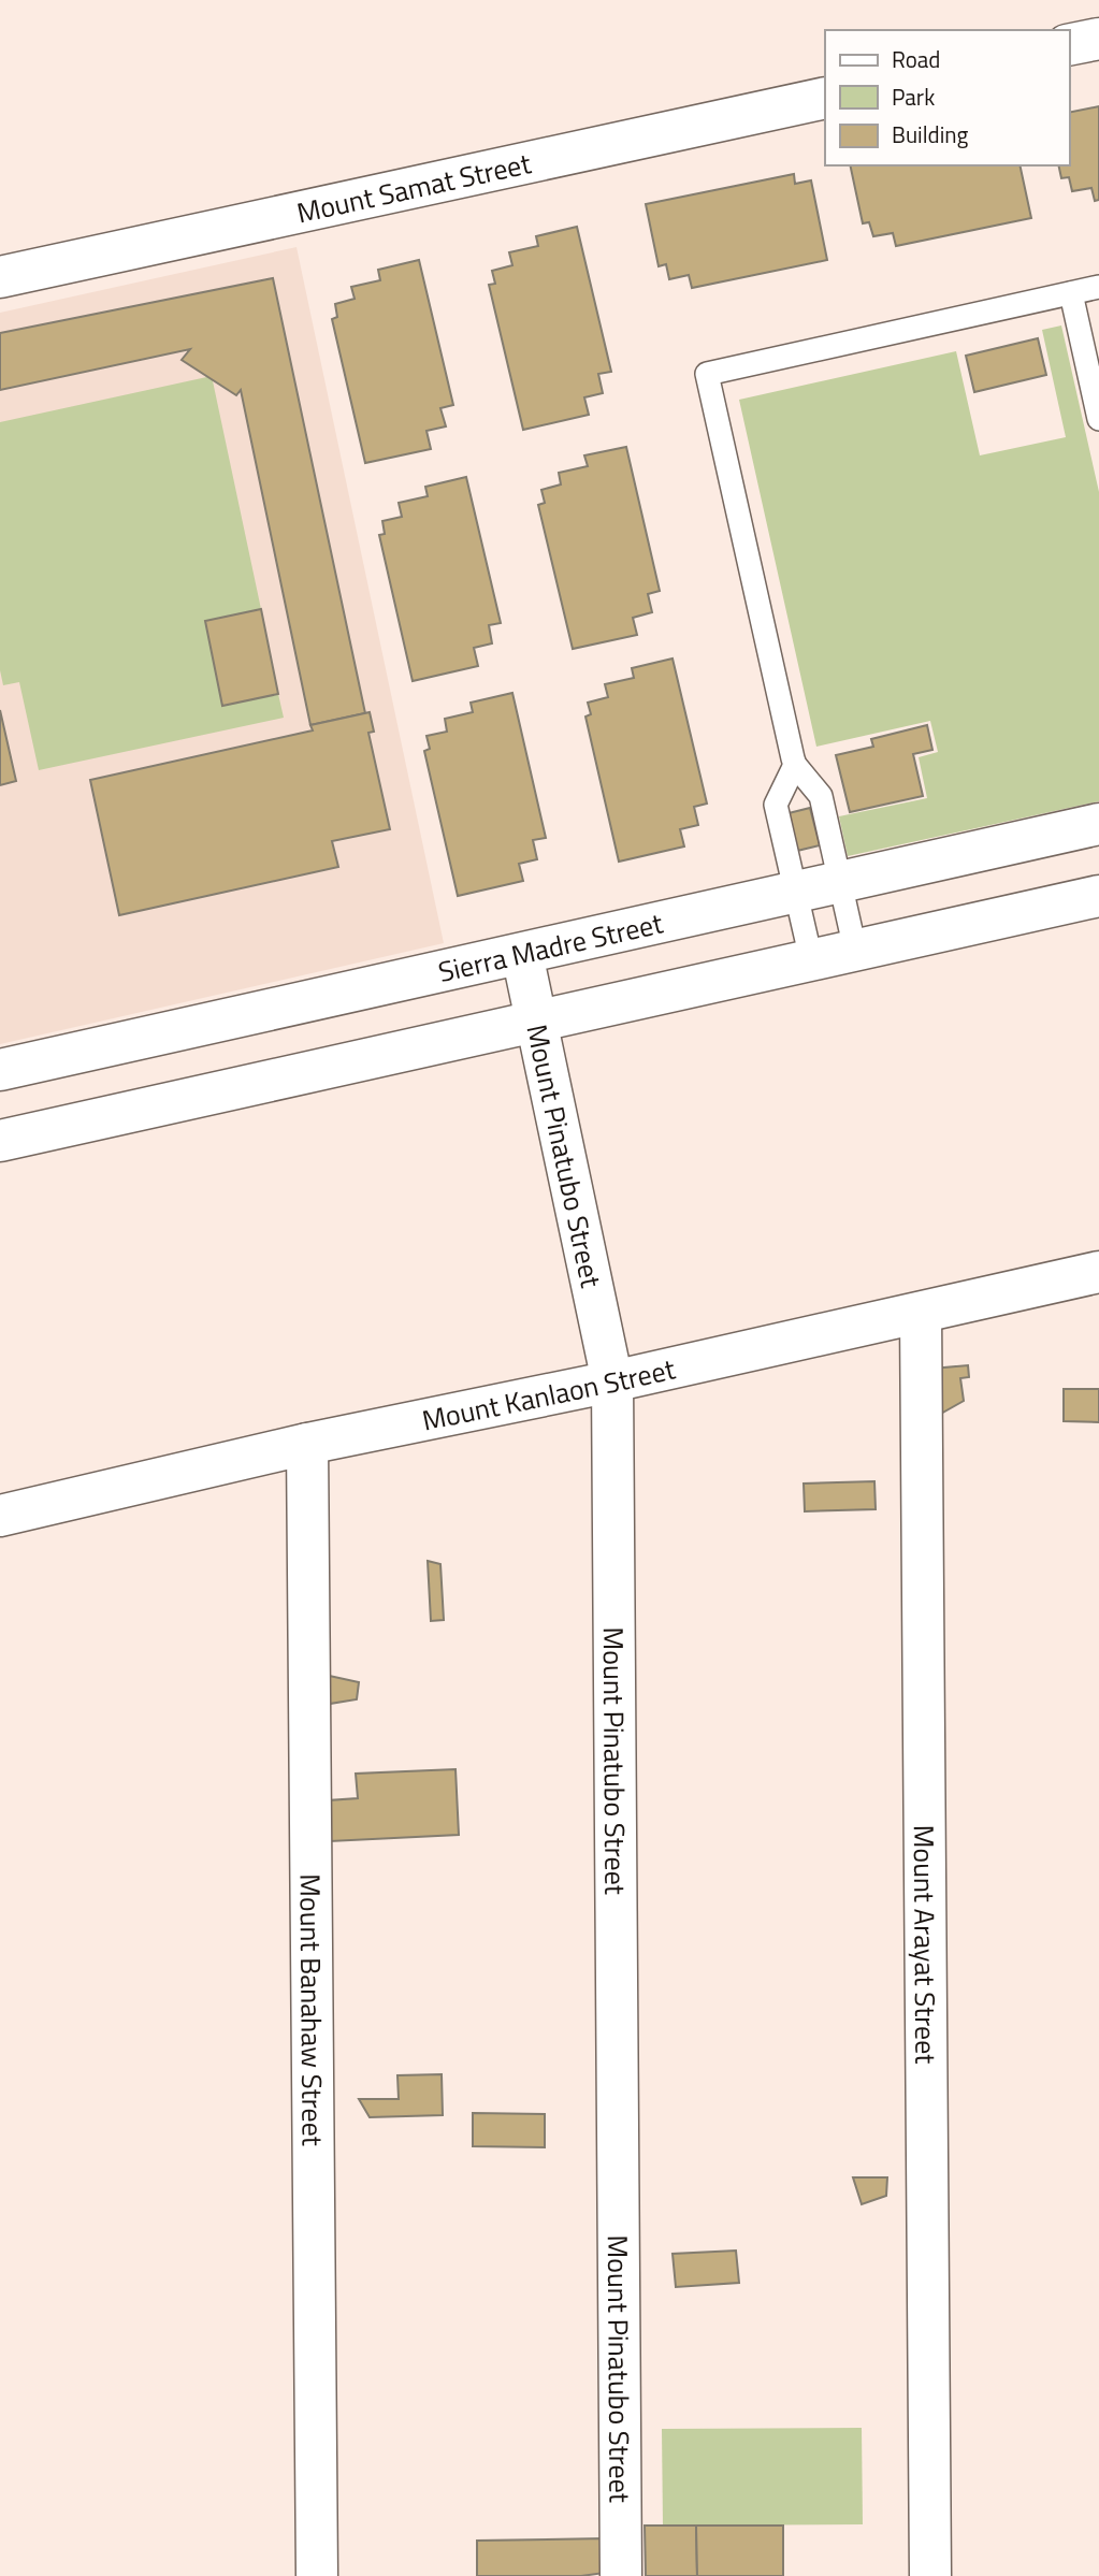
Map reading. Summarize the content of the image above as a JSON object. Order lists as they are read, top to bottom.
{
  "streets": {
    "street": [
      "Mount Samat Street",
      "Sierra Madre Street",
      "Mount Pinatubo Street",
      "Mount Kanlaon Street",
      "Mount Arayat Street",
      "Mount Banahaw Street"
    ]
  },
  "crossings": [
    ["Sierra Madre Street", "Mount Pinatubo Street"],
    ["Mount Pinatubo Street", "Mount Kanlaon Street"],
    ["Mount Kanlaon Street", "Mount Arayat Street"],
    ["Mount Kanlaon Street", "Mount Banahaw Street"]
  ],
  "legend": ["Road", "Park", "Building"]
}
